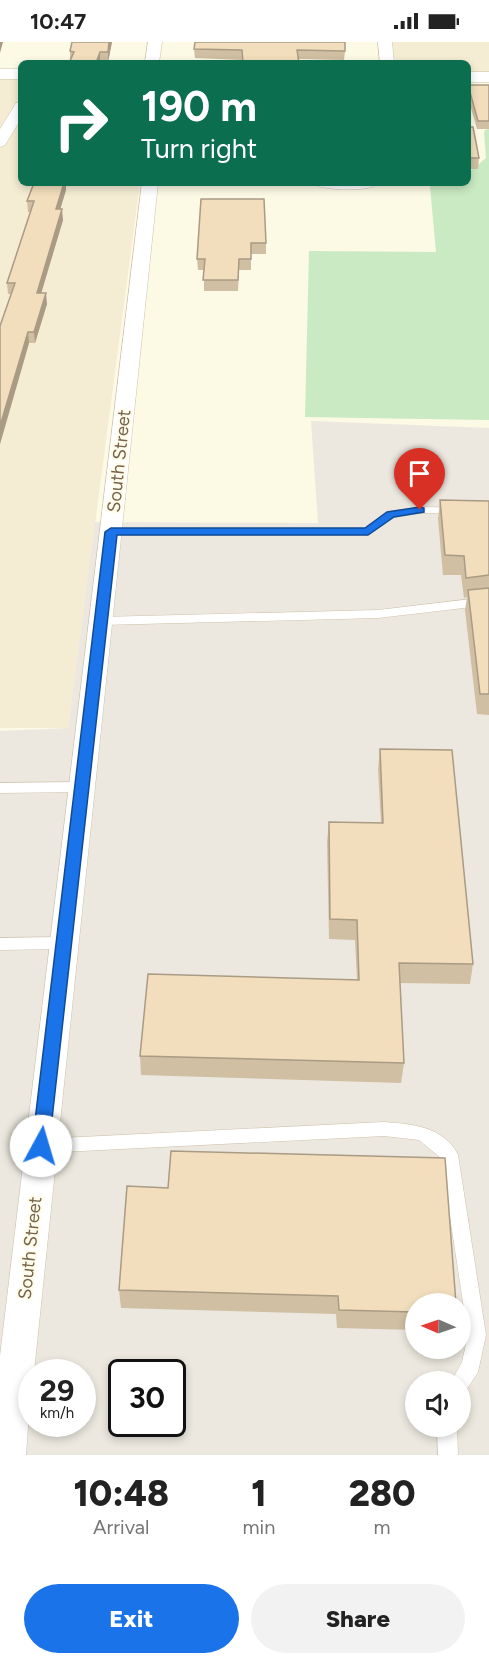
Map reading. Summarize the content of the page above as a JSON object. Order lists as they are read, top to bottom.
{
  "streets": {
    "street": ["South Street"]
  },
  "north": "left",
  "page": {
    "status": "10:47",
    "turn": ["190 m", "Turn right"],
    "speed": "29 km/h",
    "limit": "30",
    "eta": [
      "10:48",
      "Arrival",
      "1",
      "min",
      "280",
      "m"
    ],
    "buttons": ["Exit", "Share"]
  }
}
